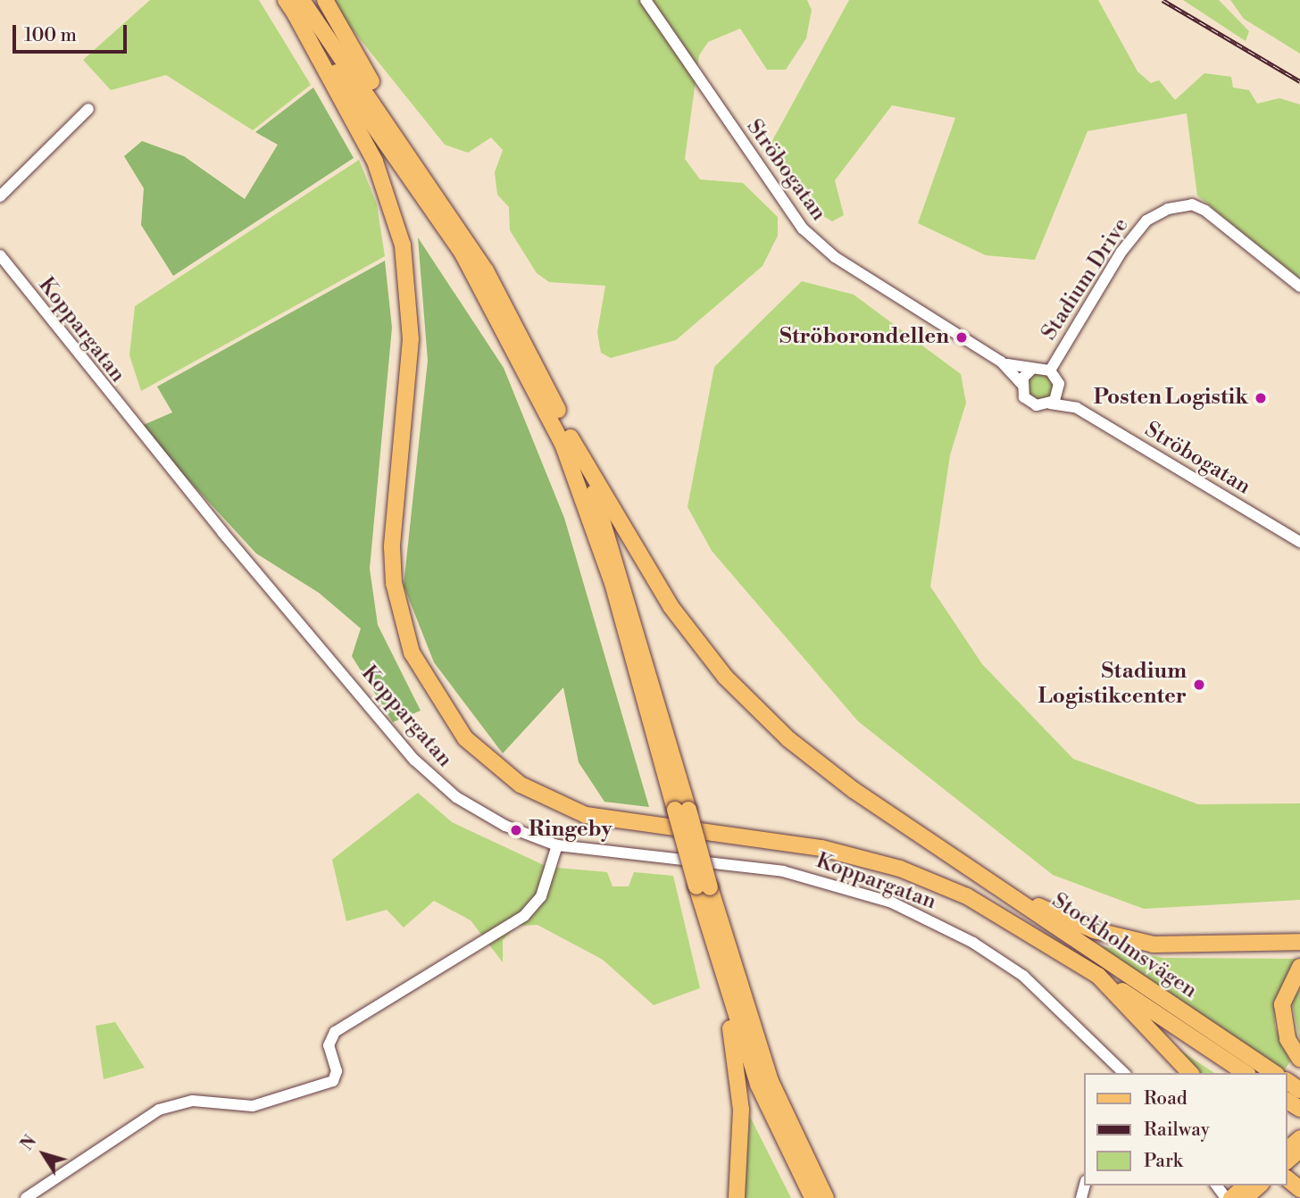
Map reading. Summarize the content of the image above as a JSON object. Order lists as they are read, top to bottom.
{
  "streets": {
    "highway": ["Stockholmsvägen"],
    "street": ["Ströbogatan", "Stadium Drive", "Koppargatan"]
  },
  "crossings": [
    ["Ströbogatan", "Stadium Drive"]
  ],
  "places": [
    "Ströborondellen",
    "Posten Logistik",
    "Stadium Logistikcenter",
    "Ringeby"
  ],
  "legend": ["Road", "Railway", "Park"],
  "scale_bar": "100 m",
  "north": "top left"
}
